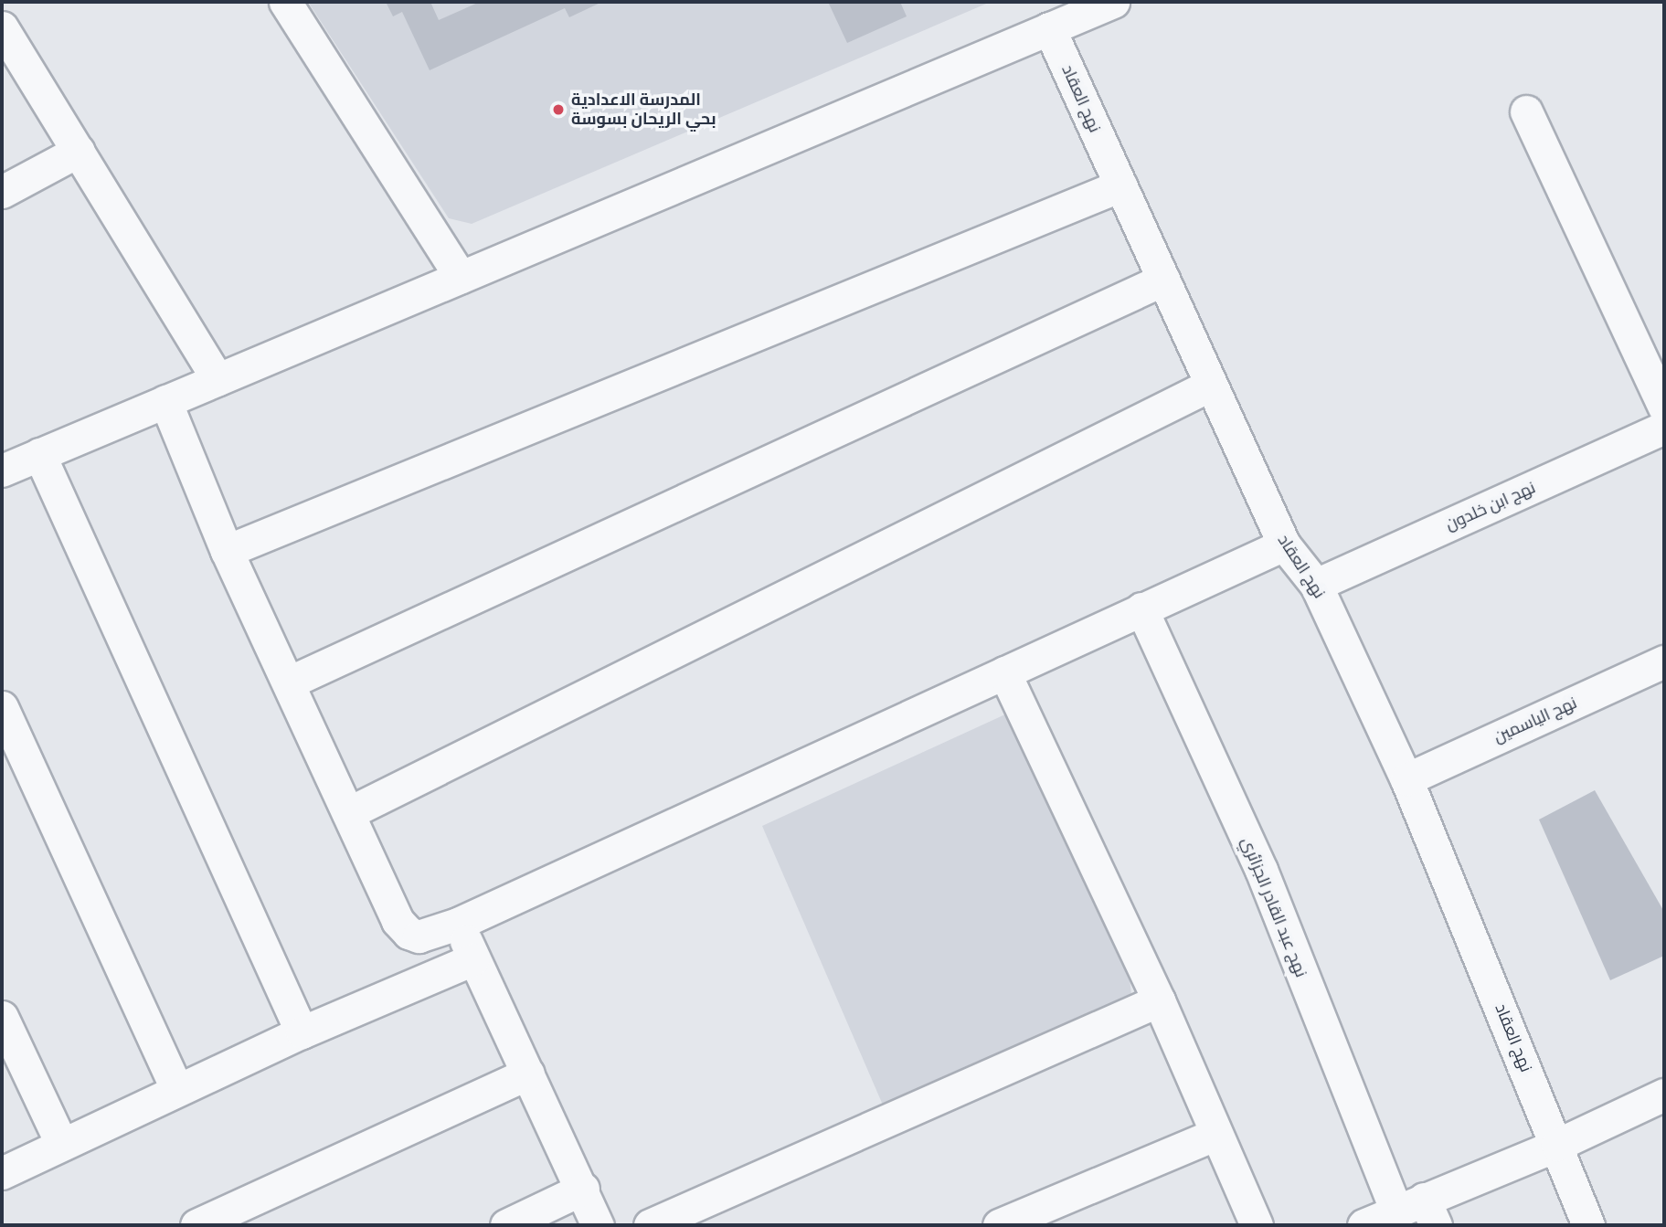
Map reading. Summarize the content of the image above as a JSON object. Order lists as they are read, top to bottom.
{
  "streets": {
    "street": [
      "نهج العقاد",
      "نهج ابن خلدون",
      "نهج الياسمين",
      "نهج عبد القادر الجزائري"
    ]
  },
  "crossings": [
    ["نهج العقاد", "نهج ابن خلدون"],
    ["نهج العقاد", "نهج الياسمين"]
  ],
  "places": ["المدرسة الاعدادية بحي الريحان بسوسة"]
}
